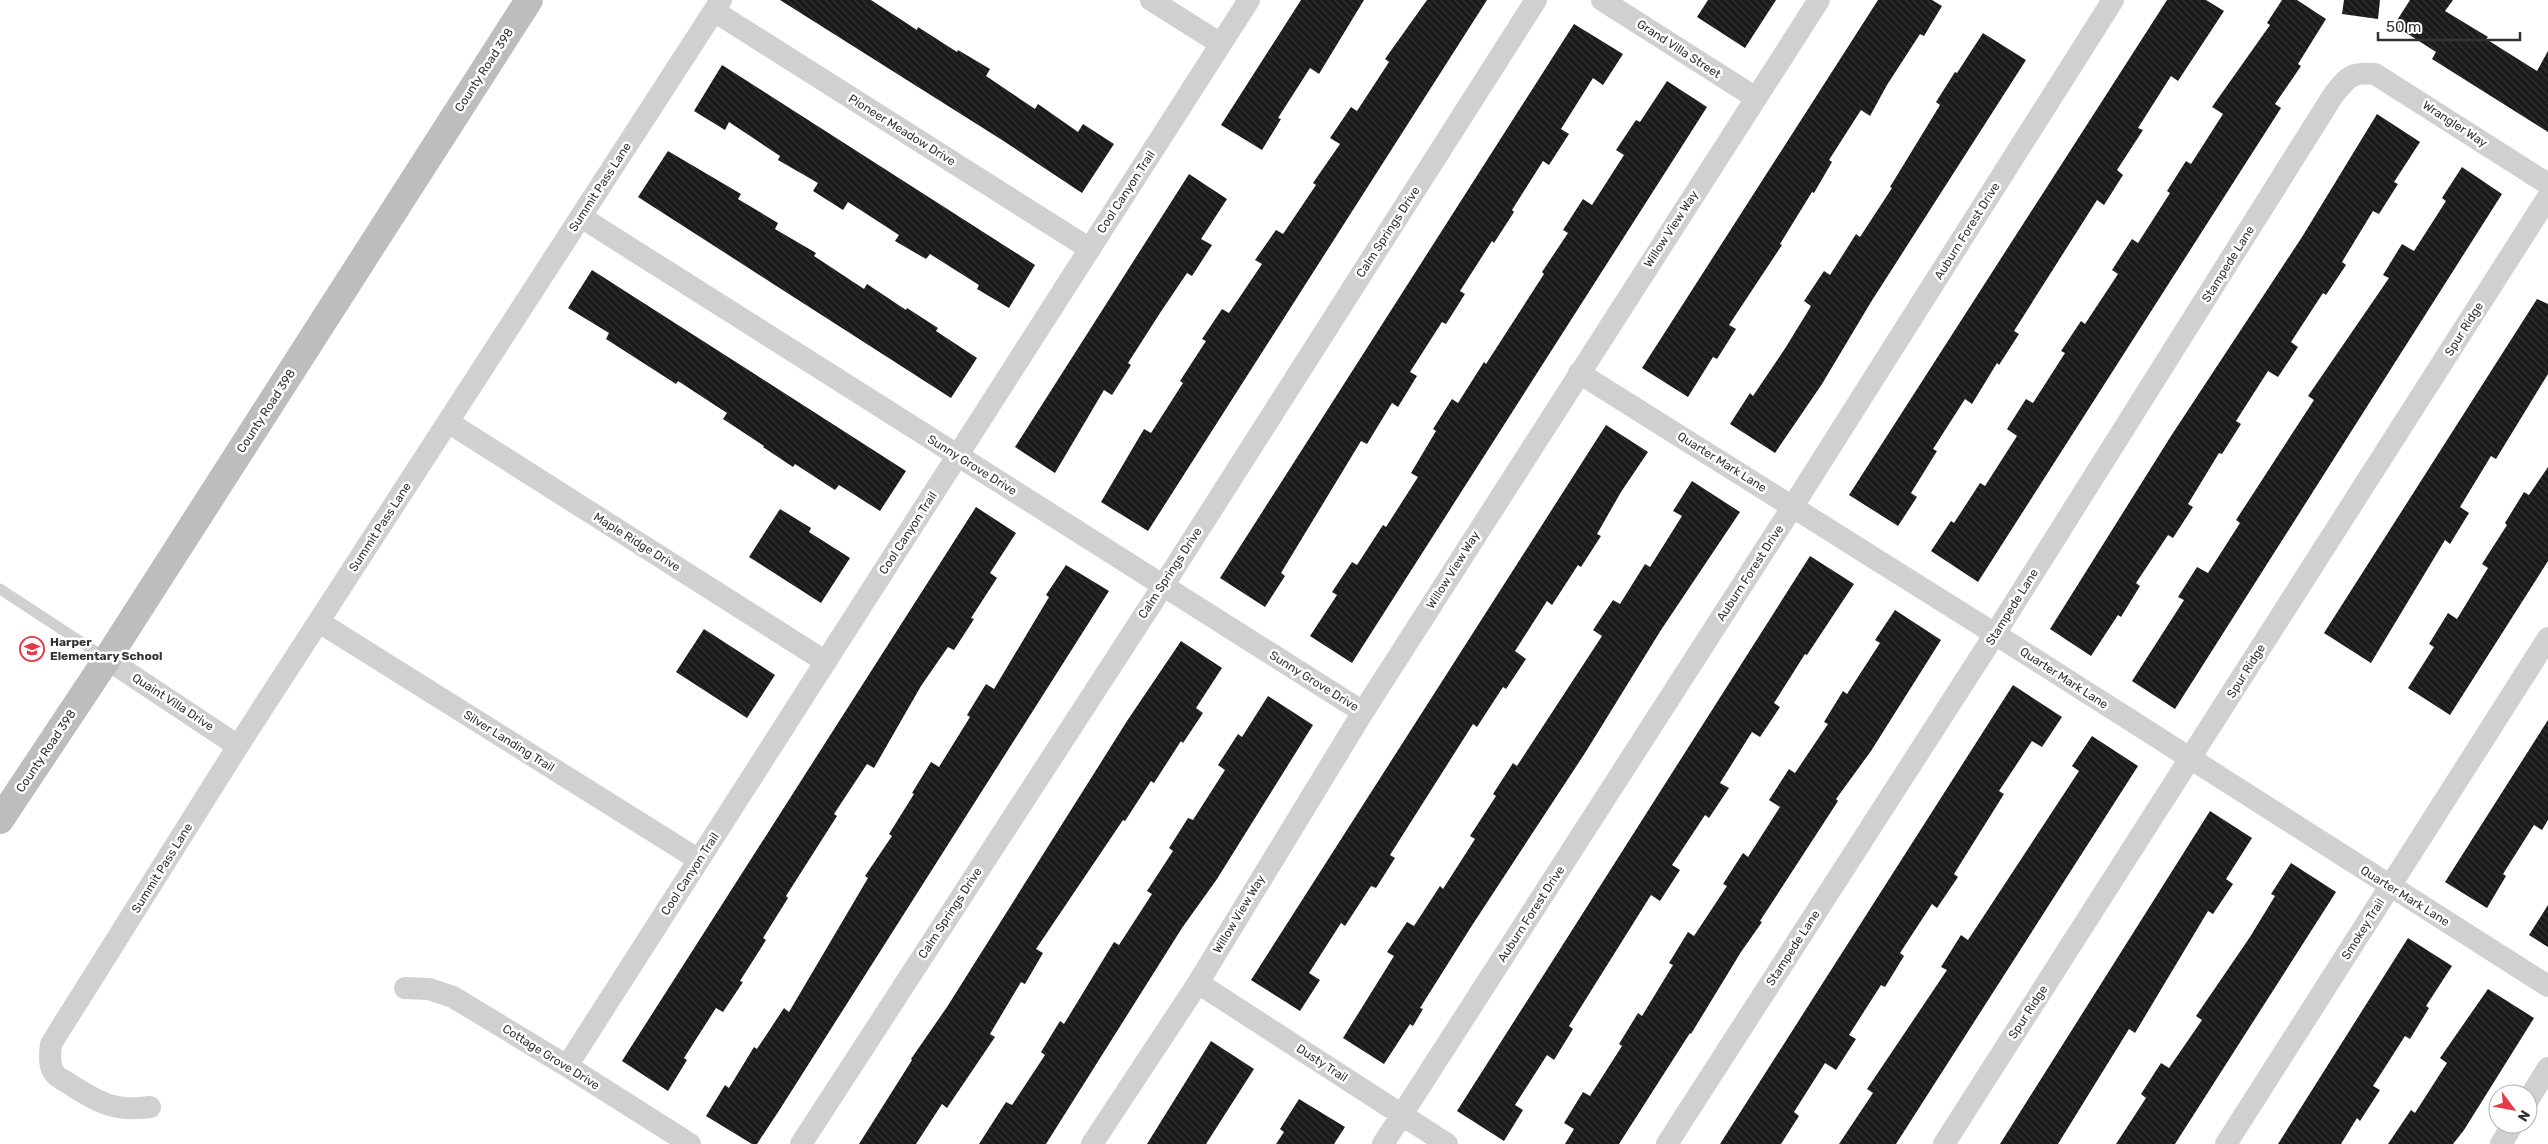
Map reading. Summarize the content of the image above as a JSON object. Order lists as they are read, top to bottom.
{
  "streets": {
    "street": [
      "Grand Villa Street",
      "County Road 398",
      "Wrangler Way",
      "Pioneer Meadow Drive",
      "Summit Pass Lane",
      "Cool Canyon Trail",
      "Willow View Way",
      "Auburn Forest Drive",
      "Calm Springs Drive",
      "Stampede Lane",
      "Spur Ridge",
      "Quarter Mark Lane",
      "Sunny Grove Drive",
      "Maple Ridge Drive",
      "Quaint Villa Drive",
      "Silver Landing Trail",
      "Smokey Trail",
      "Cottage Grove Drive",
      "Dusty Trail"
    ]
  },
  "crossings": [
    ["Grand Villa Street", "Willow View Way"],
    ["County Road 398", "Quaint Villa Drive"],
    ["Wrangler Way", "Stampede Lane"],
    ["Pioneer Meadow Drive", "Summit Pass Lane"],
    ["Pioneer Meadow Drive", "Cool Canyon Trail"],
    ["Summit Pass Lane", "Sunny Grove Drive"],
    ["Summit Pass Lane", "Maple Ridge Drive"],
    ["Summit Pass Lane", "Quaint Villa Drive"],
    ["Summit Pass Lane", "Silver Landing Trail"],
    ["Cool Canyon Trail", "Sunny Grove Drive"],
    ["Cool Canyon Trail", "Maple Ridge Drive"],
    ["Cool Canyon Trail", "Silver Landing Trail"],
    ["Cool Canyon Trail", "Cottage Grove Drive"],
    ["Willow View Way", "Quarter Mark Lane"],
    ["Willow View Way", "Sunny Grove Drive"],
    ["Willow View Way", "Dusty Trail"],
    ["Auburn Forest Drive", "Quarter Mark Lane"],
    ["Auburn Forest Drive", "Dusty Trail"],
    ["Calm Springs Drive", "Sunny Grove Drive"],
    ["Stampede Lane", "Quarter Mark Lane"],
    ["Spur Ridge", "Quarter Mark Lane"],
    ["Quarter Mark Lane", "Smokey Trail"]
  ],
  "places": {
    "school or university": ["Harper Elementary School"]
  },
  "scale_bar": "50 m",
  "north": "bottom right"
}
